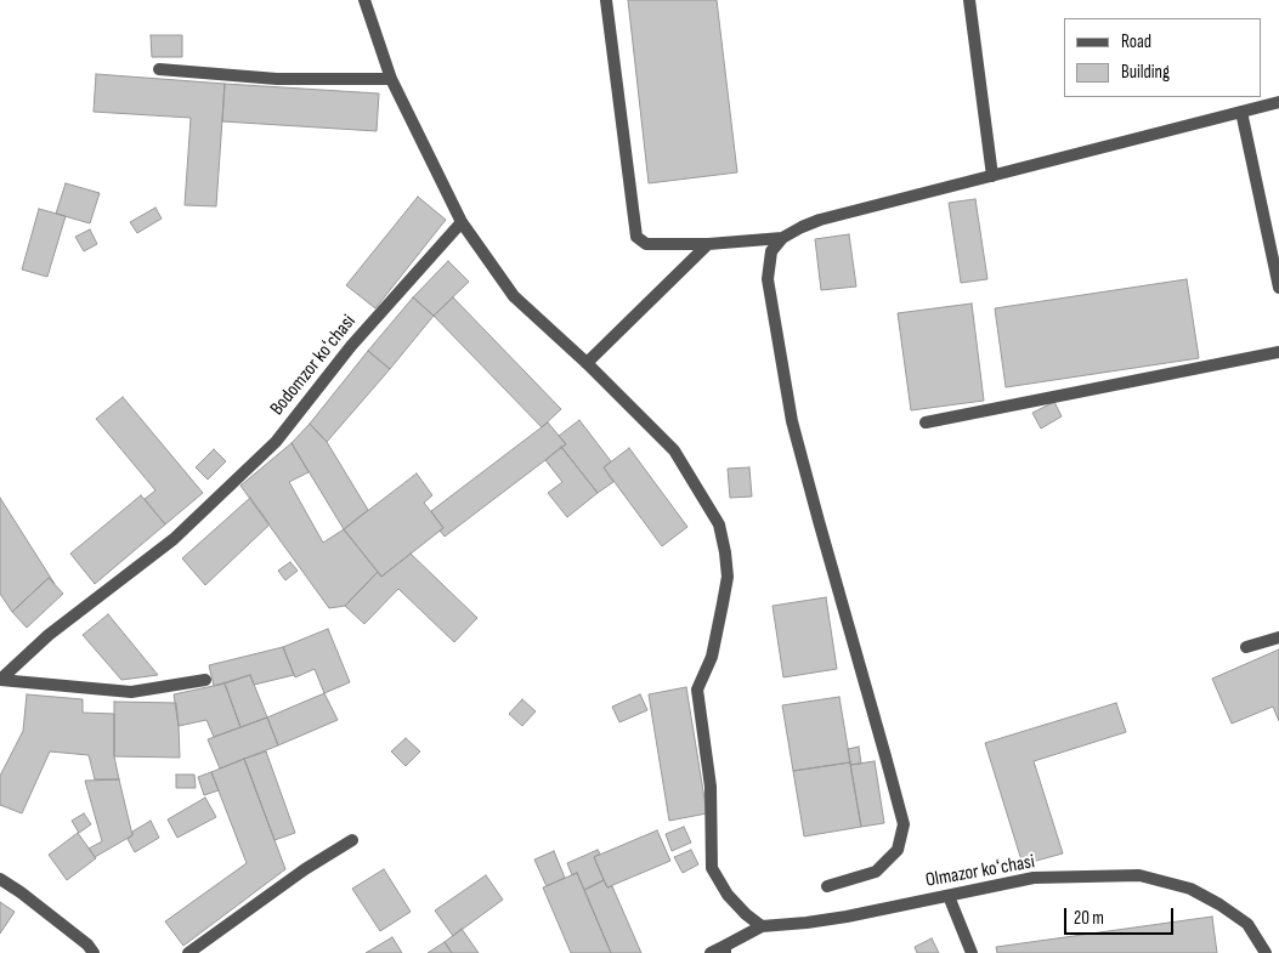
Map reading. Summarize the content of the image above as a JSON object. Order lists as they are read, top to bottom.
{
  "streets": {
    "street": ["Bodomzor koʻchasi", "Olmazor koʻchasi"]
  },
  "legend": ["Road", "Building"],
  "scale_bar": "20 m"
}
